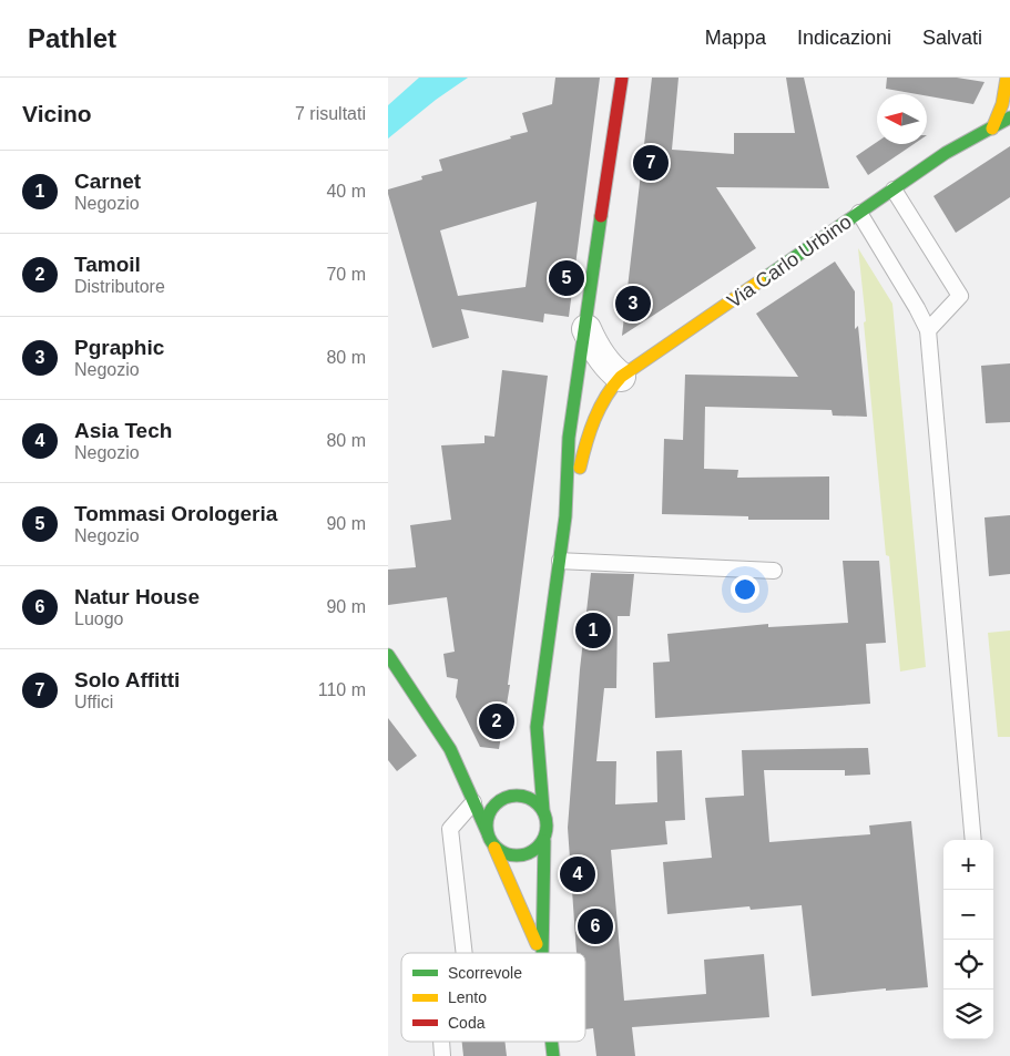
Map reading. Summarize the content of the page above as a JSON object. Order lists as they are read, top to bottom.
{
  "streets": {
    "street": ["Via Carlo Urbino"]
  },
  "legend": ["Scorrevole", "Lento", "Coda"],
  "north": "left",
  "page": {
    "header": "Pathlet",
    "nav": ["Mappa", "Indicazioni", "Salvati"],
    "heading": ["Vicino", "7 risultati"],
    "pins": [
      "7",
      "5",
      "3",
      "1",
      "2",
      "4",
      "6"
    ],
    "list": [
      {
        "mark": "1",
        "name": "Carnet",
        "note": "Negozio",
        "value": "40 m"
      },
      {
        "mark": "2",
        "name": "Tamoil",
        "note": "Distributore",
        "value": "70 m"
      },
      {
        "mark": "3",
        "name": "Pgraphic",
        "note": "Negozio",
        "value": "80 m"
      },
      {
        "mark": "4",
        "name": "Asia Tech",
        "note": "Negozio",
        "value": "80 m"
      },
      {
        "mark": "5",
        "name": "Tommasi Orologeria",
        "note": "Negozio",
        "value": "90 m"
      },
      {
        "mark": "6",
        "name": "Natur House",
        "note": "Luogo",
        "value": "90 m"
      },
      {
        "mark": "7",
        "name": "Solo Affitti",
        "note": "Uffici",
        "value": "110 m"
      }
    ],
    "map_buttons": ["+", "−"]
  }
}
